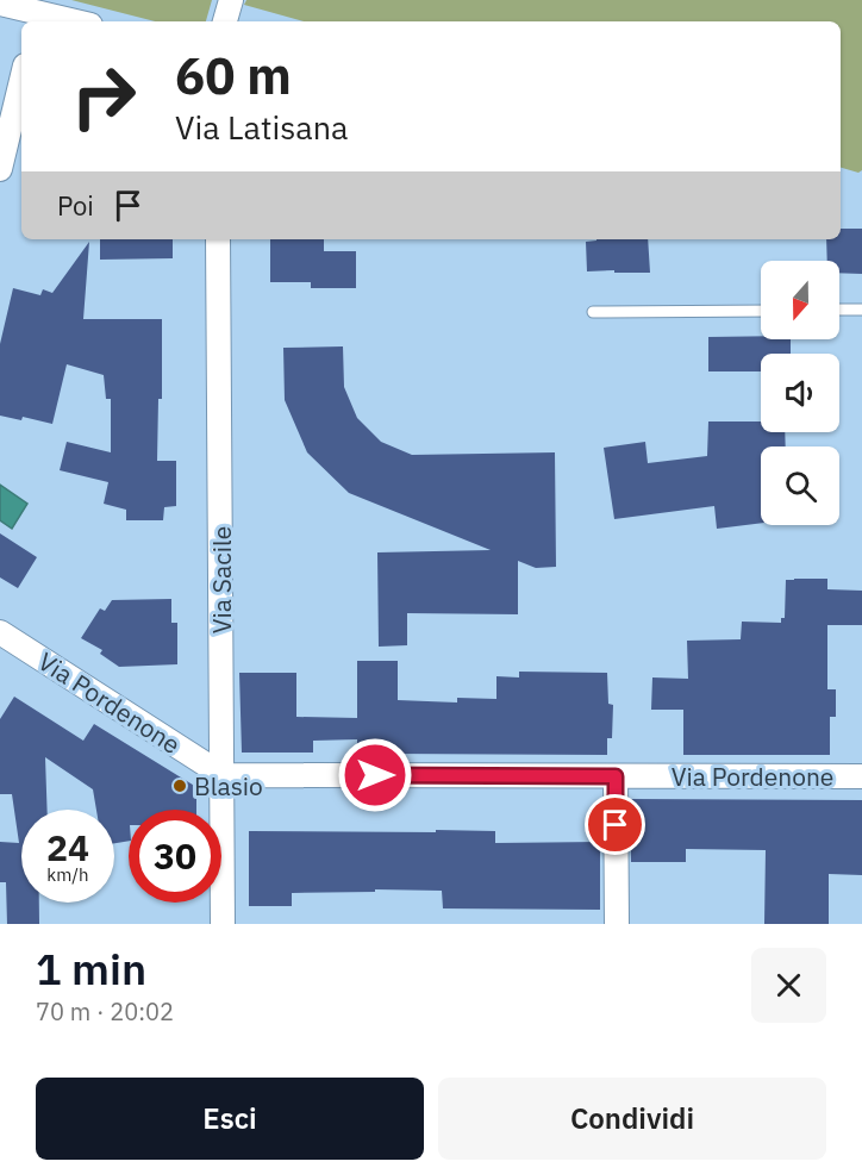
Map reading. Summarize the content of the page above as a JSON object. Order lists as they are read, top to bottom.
{
  "streets": {
    "street": ["Via Sacile", "Via Pordenone"]
  },
  "crossings": [
    ["Via Sacile", "Via Pordenone"]
  ],
  "places": ["Blasio"],
  "north": "bottom",
  "page": {
    "turn": ["60 m", "Via Latisana"],
    "then": "Poi",
    "speed": "24 km/h",
    "limit": "30",
    "heading": ["1 min", "70 m · 20:02"],
    "buttons": ["Esci", "Condividi"]
  }
}
